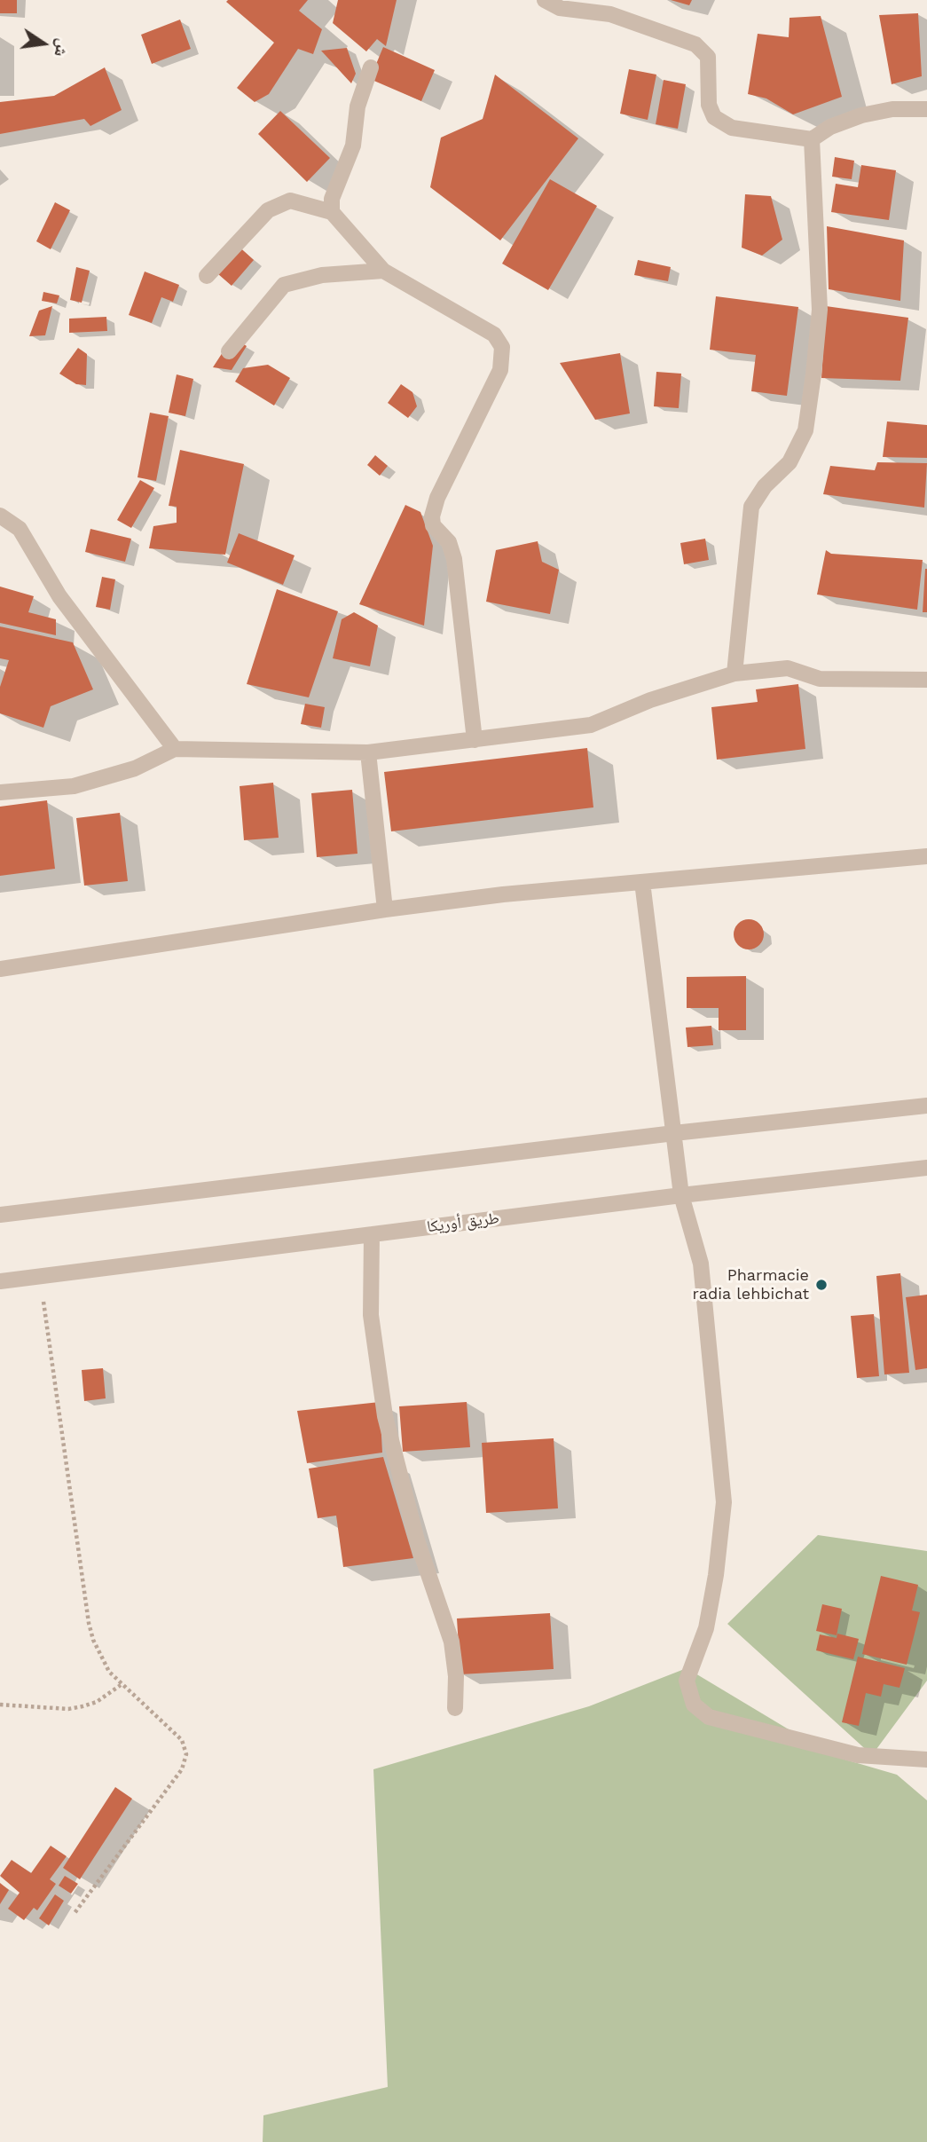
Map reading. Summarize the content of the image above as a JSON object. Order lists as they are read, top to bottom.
{
  "streets": {
    "street": ["طريق أوريكا"]
  },
  "places": ["Pharmacie radia lehbichat"],
  "north": "right"
}
